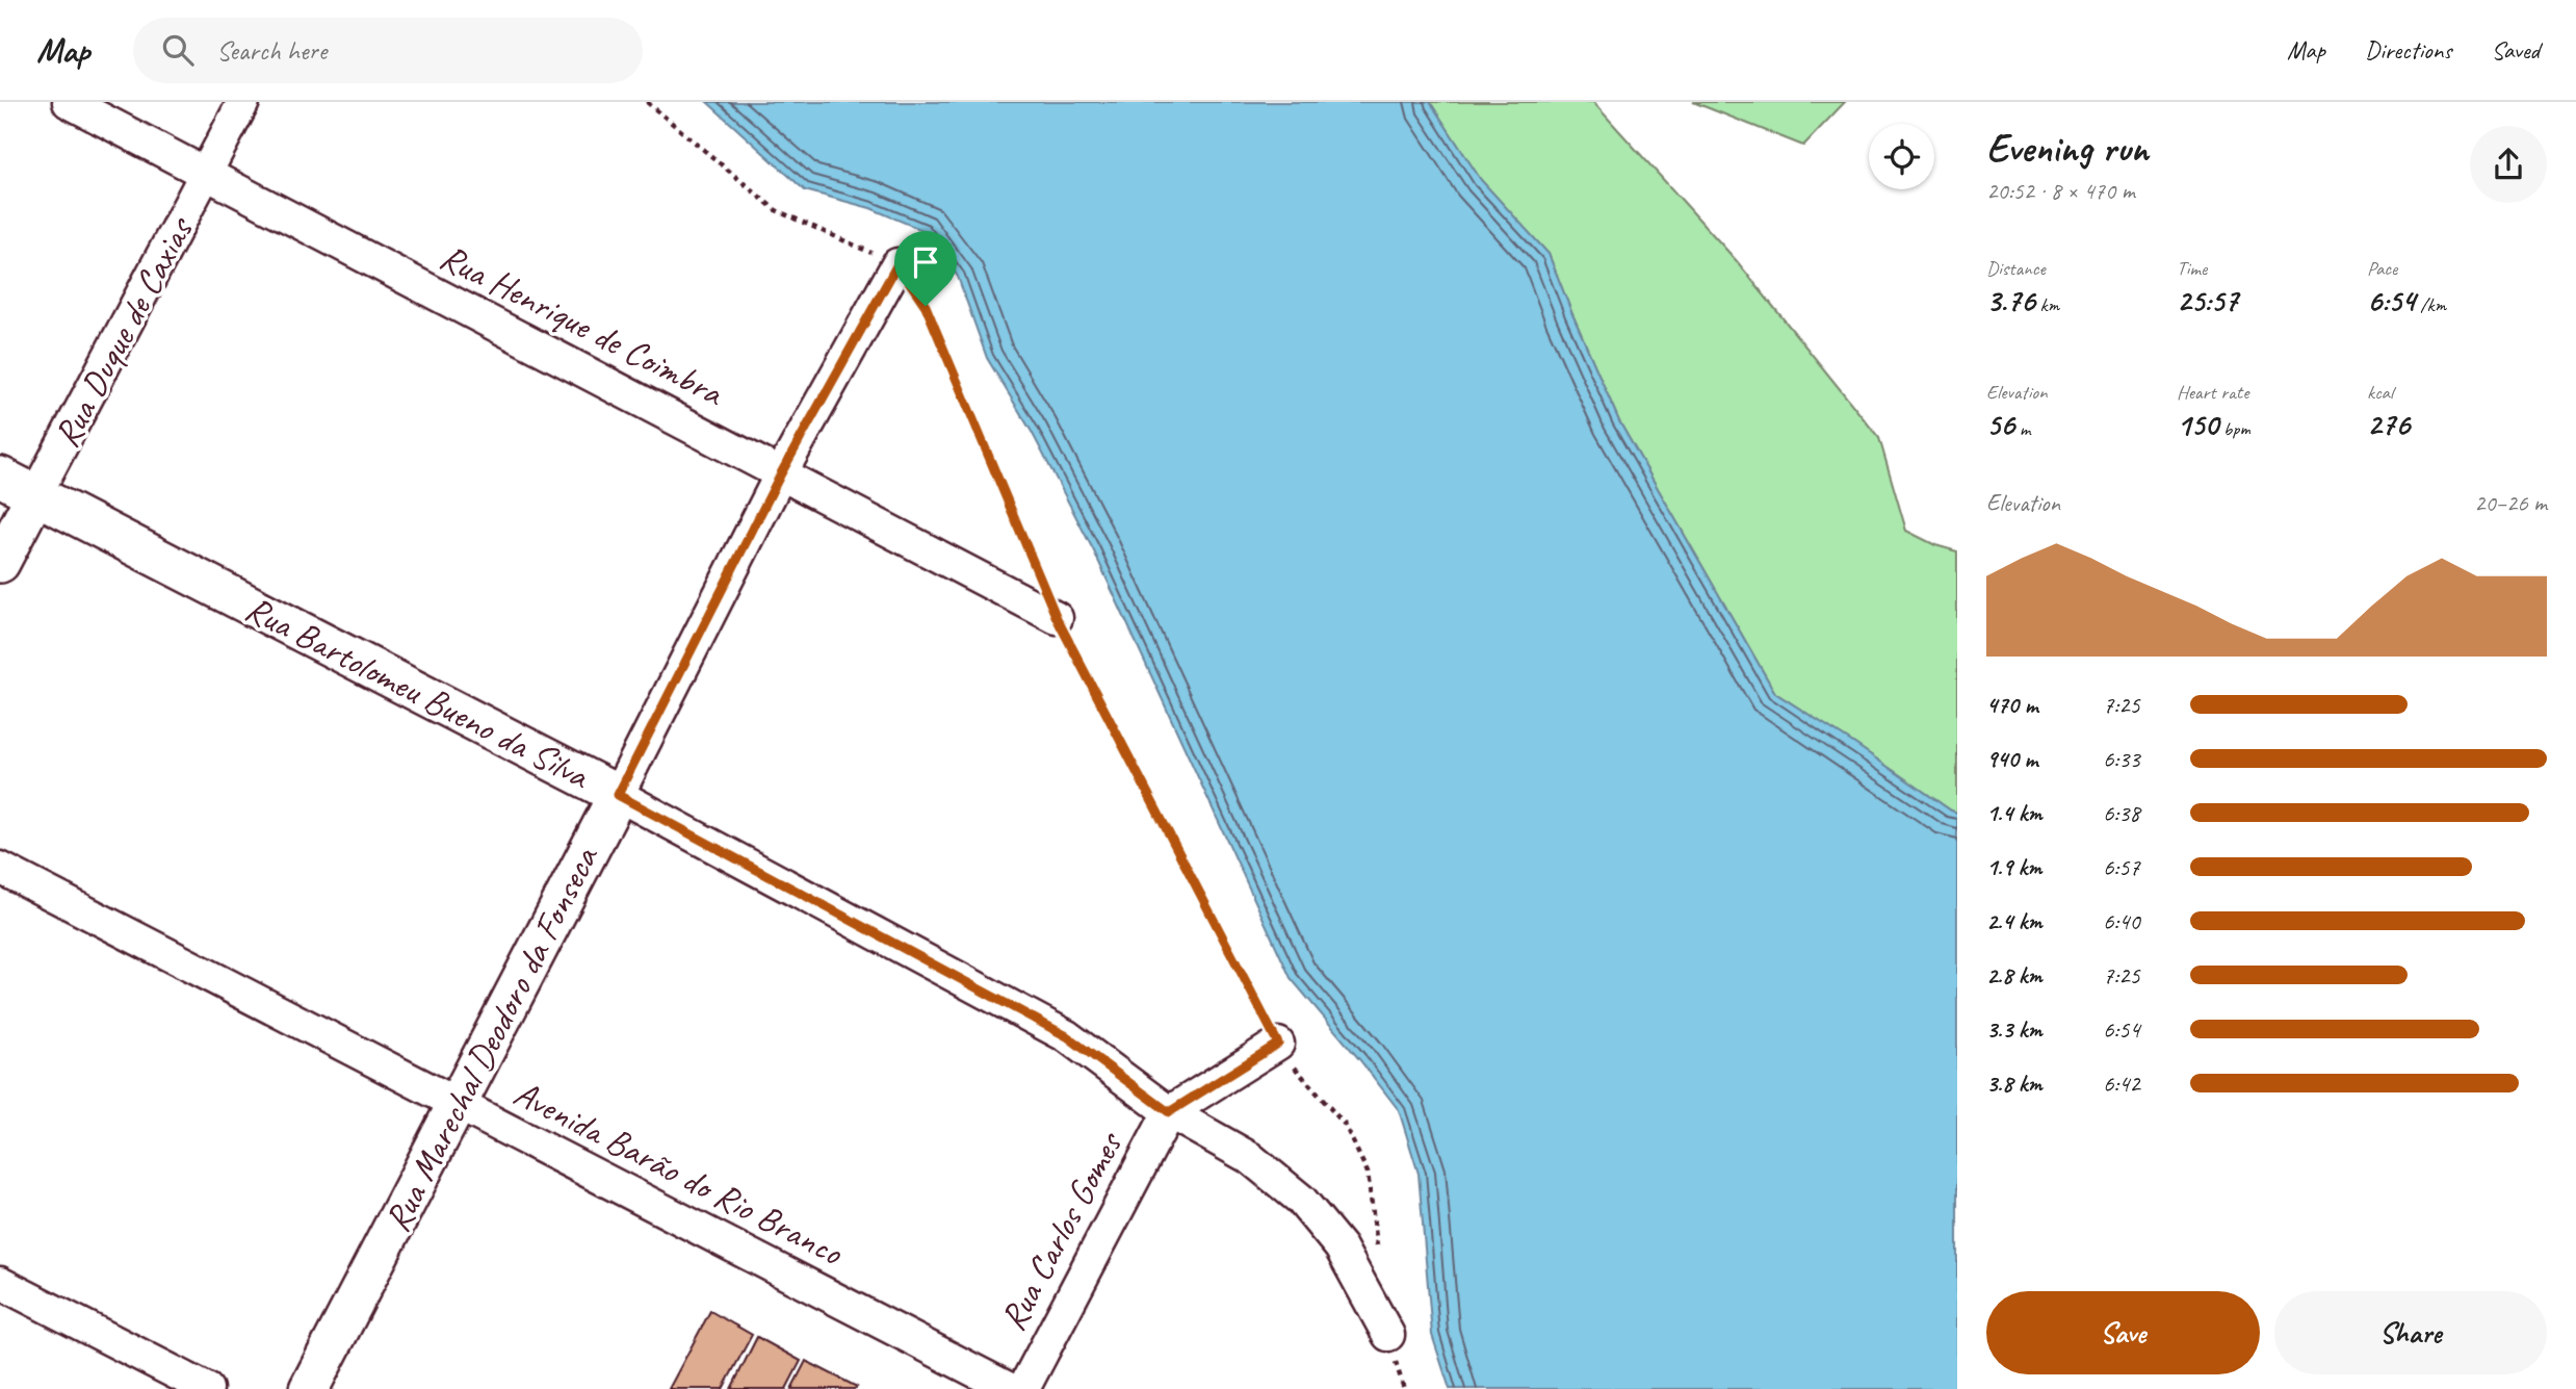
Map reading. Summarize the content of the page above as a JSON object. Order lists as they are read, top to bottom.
{
  "streets": {
    "street": [
      "Rua Henrique de Coimbra",
      "Rua Duque de Caxias",
      "Rua Bartolomeu Bueno da Silva",
      "Rua Marechal Deodoro da Fonseca",
      "Avenida Barão do Rio Branco",
      "Rua Carlos Gomes"
    ]
  },
  "crossings": [
    ["Rua Henrique de Coimbra", "Rua Duque de Caxias"],
    ["Rua Henrique de Coimbra", "Rua Marechal Deodoro da Fonseca"],
    ["Rua Duque de Caxias", "Rua Bartolomeu Bueno da Silva"],
    ["Rua Bartolomeu Bueno da Silva", "Rua Marechal Deodoro da Fonseca"],
    ["Rua Bartolomeu Bueno da Silva", "Rua Carlos Gomes"],
    ["Rua Marechal Deodoro da Fonseca", "Avenida Barão do Rio Branco"]
  ],
  "page": {
    "header": "Map",
    "search": "Search here",
    "nav": ["Map", "Directions", "Saved"],
    "heading": ["Evening run", "20:52 · 8 × 470 m"],
    "stats": [
      ["Distance", "3.76 km"],
      ["Time", "25:57"],
      ["Pace", "6:54 /km"],
      ["Elevation", "56 m"],
      ["Heart rate", "150 bpm"],
      ["kcal", "276"]
    ],
    "chart": ["Elevation", "20–26 m"],
    "list": [
      {
        "name": "470 m",
        "note": "7:25"
      },
      {
        "name": "940 m",
        "note": "6:33"
      },
      {
        "name": "1.4 km",
        "note": "6:38"
      },
      {
        "name": "1.9 km",
        "note": "6:57"
      },
      {
        "name": "2.4 km",
        "note": "6:40"
      },
      {
        "name": "2.8 km",
        "note": "7:25"
      },
      {
        "name": "3.3 km",
        "note": "6:54"
      },
      {
        "name": "3.8 km",
        "note": "6:42"
      }
    ],
    "buttons": ["Save", "Share"]
  }
}
